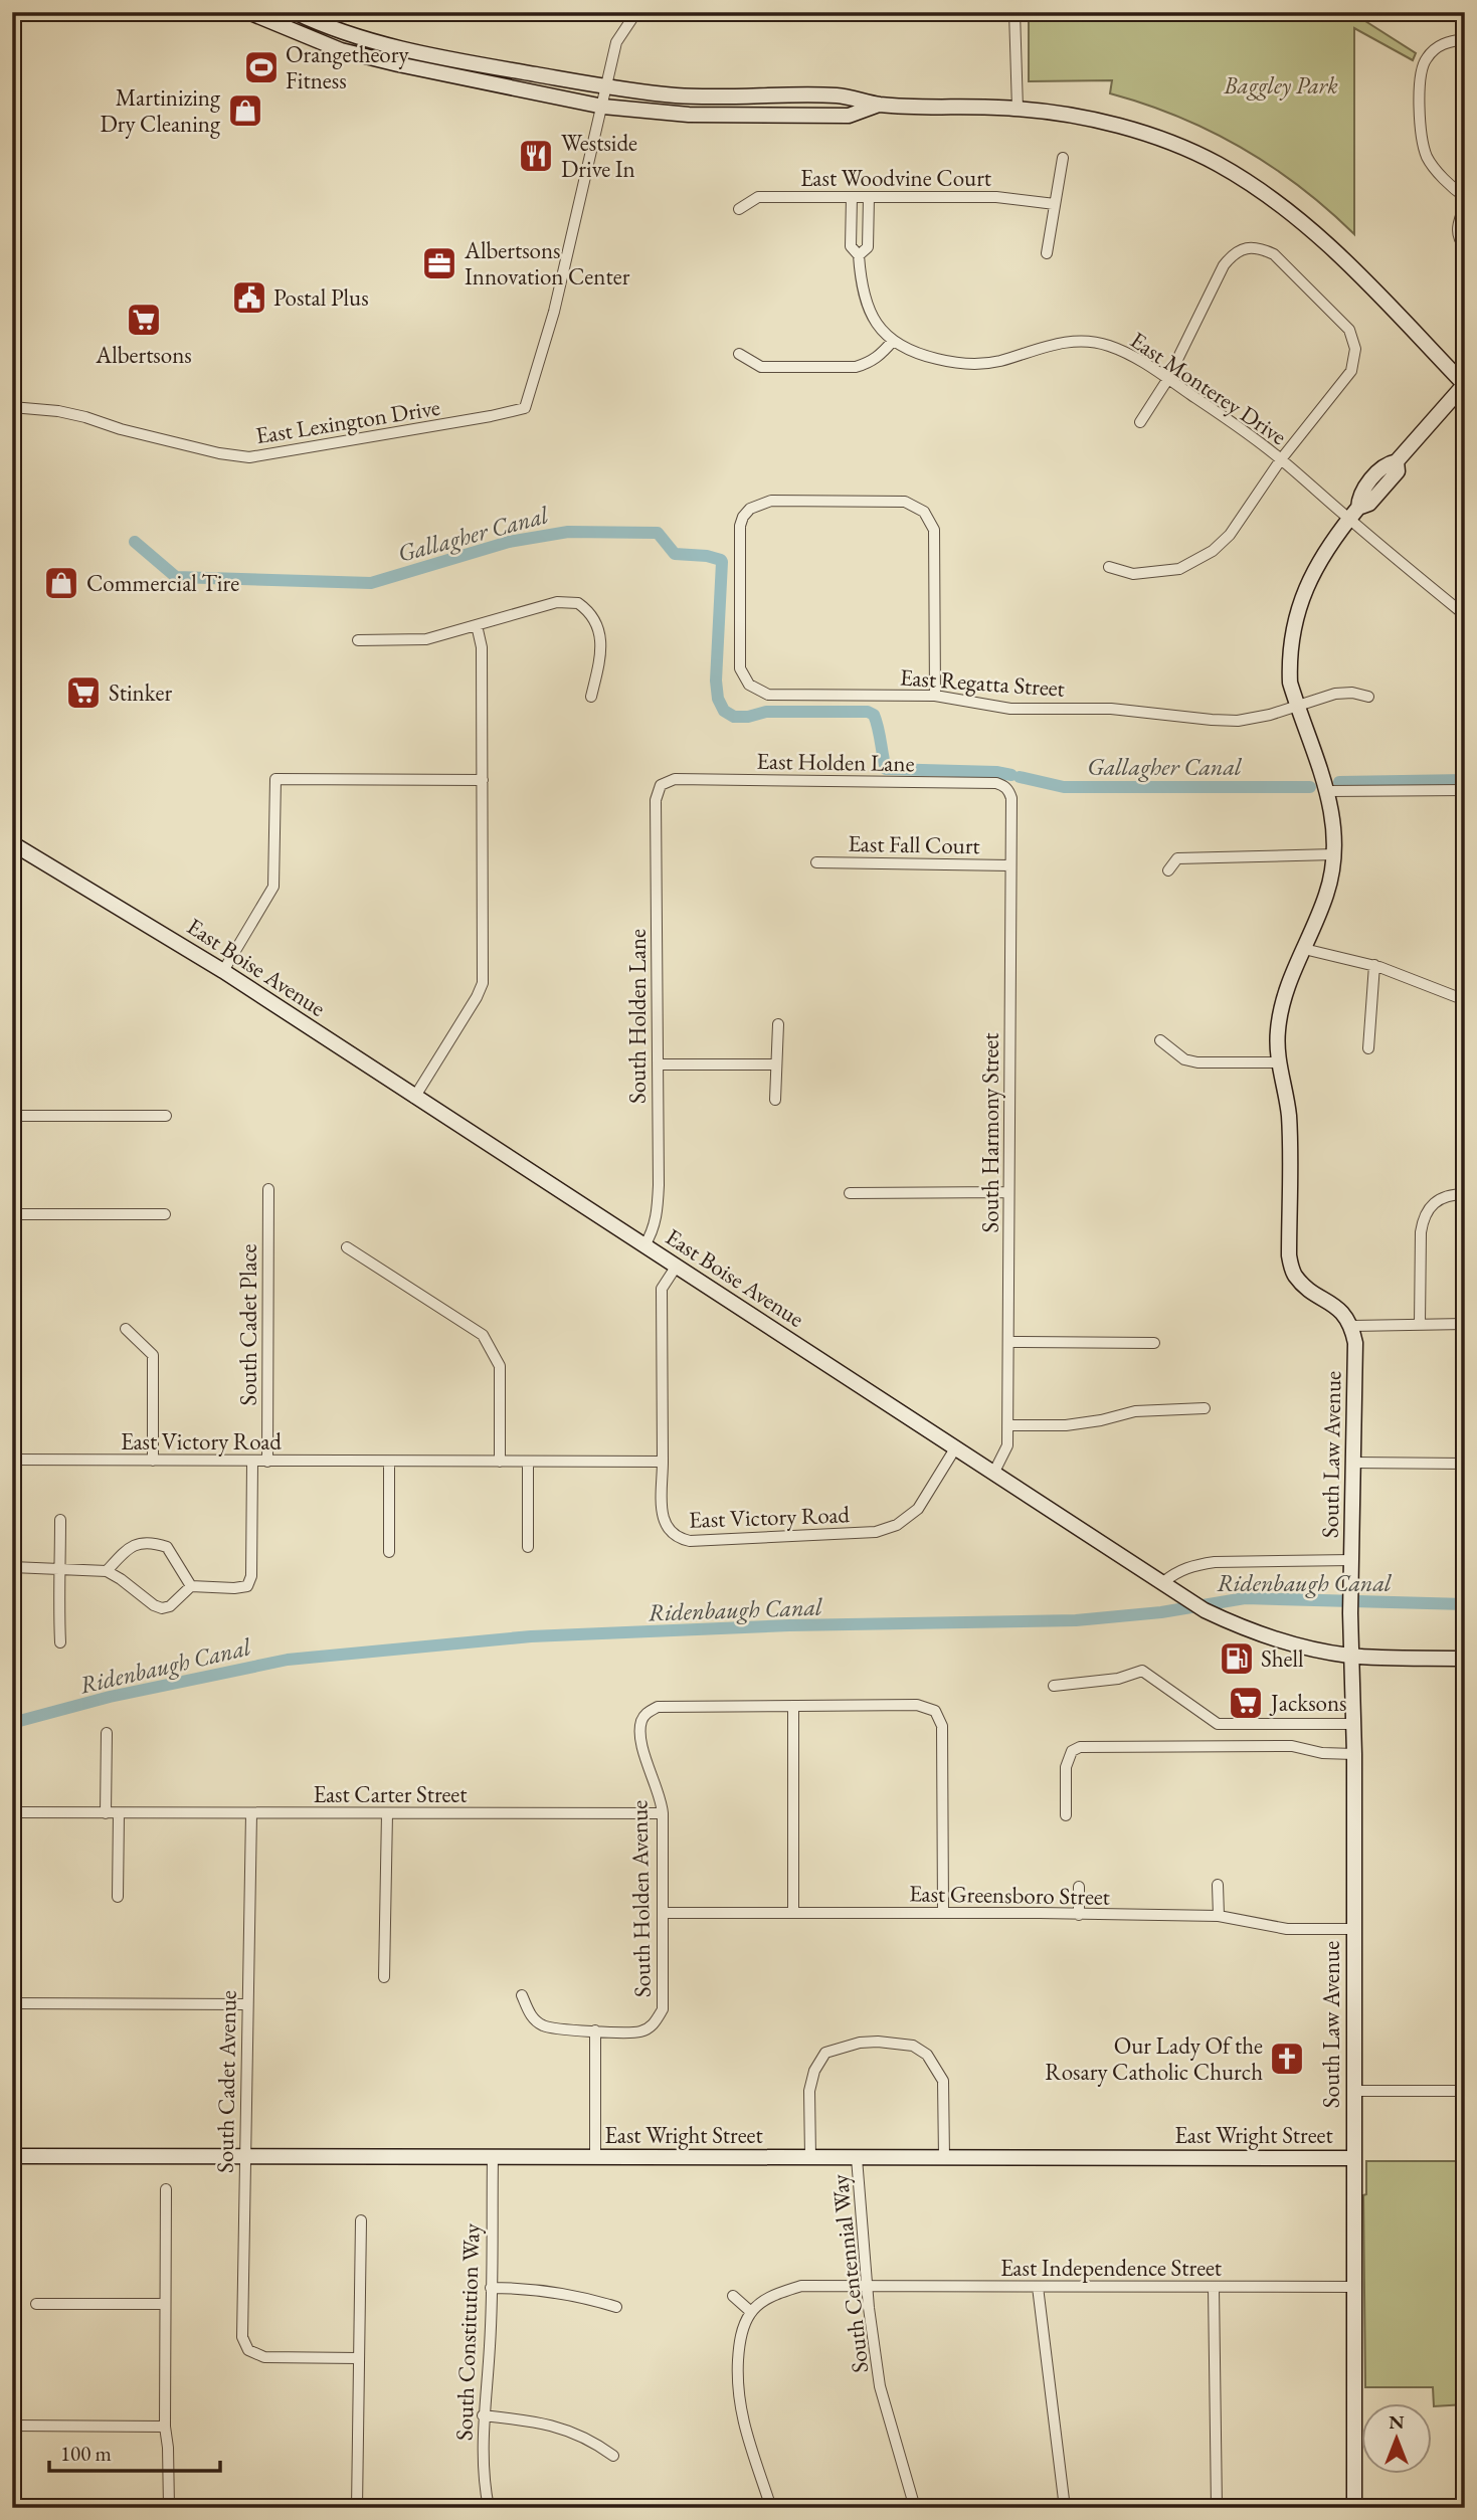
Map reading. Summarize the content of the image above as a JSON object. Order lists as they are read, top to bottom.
{
  "streets": {
    "street": [
      "East Woodvine Court",
      "East Monterey Drive",
      "East Lexington Drive",
      "East Regatta Street",
      "East Holden Lane",
      "East Fall Court",
      "East Boise Avenue",
      "South Holden Lane",
      "South Harmony Street",
      "South Cadet Place",
      "East Victory Road",
      "South Law Avenue",
      "East Carter Street",
      "East Greensboro Street",
      "South Holden Avenue",
      "South Cadet Avenue",
      "East Wright Street",
      "East Independence Street",
      "South Centennial Way",
      "South Constitution Way"
    ]
  },
  "crossings": [
    ["East Woodvine Court", "East Monterey Drive"],
    ["East Holden Lane", "South Holden Lane"],
    ["East Holden Lane", "South Harmony Street"],
    ["East Fall Court", "South Harmony Street"],
    ["East Boise Avenue", "South Holden Lane"],
    ["East Boise Avenue", "South Harmony Street"],
    ["East Boise Avenue", "East Victory Road"],
    ["East Boise Avenue", "South Law Avenue"],
    ["South Cadet Place", "East Victory Road"],
    ["South Law Avenue", "East Greensboro Street"],
    ["South Law Avenue", "East Wright Street"],
    ["South Law Avenue", "East Independence Street"],
    ["East Carter Street", "South Holden Avenue"],
    ["East Carter Street", "South Cadet Avenue"],
    ["East Greensboro Street", "South Holden Avenue"],
    ["South Cadet Avenue", "East Wright Street"],
    ["East Wright Street", "South Centennial Way"],
    ["East Wright Street", "South Constitution Way"],
    ["East Independence Street", "South Centennial Way"]
  ],
  "water": ["Gallagher Canal", "Ridenbaugh Canal"],
  "parks": ["Baggley Park"],
  "places": {
    "sports": ["Orangetheory Fitness"],
    "shop": ["Martinizing Dry Cleaning", "Commercial Tire"],
    "restaurant": ["Westside Drive In"],
    "office": ["Albertsons Innovation Center"],
    "public building": ["Postal Plus"],
    "supermarket": ["Albertsons", "Stinker", "Jacksons"],
    "fuel station": ["Shell"],
    "church": ["Our Lady Of the Rosary Catholic Church"]
  },
  "scale_bar": "100 m",
  "north": "top"
}
